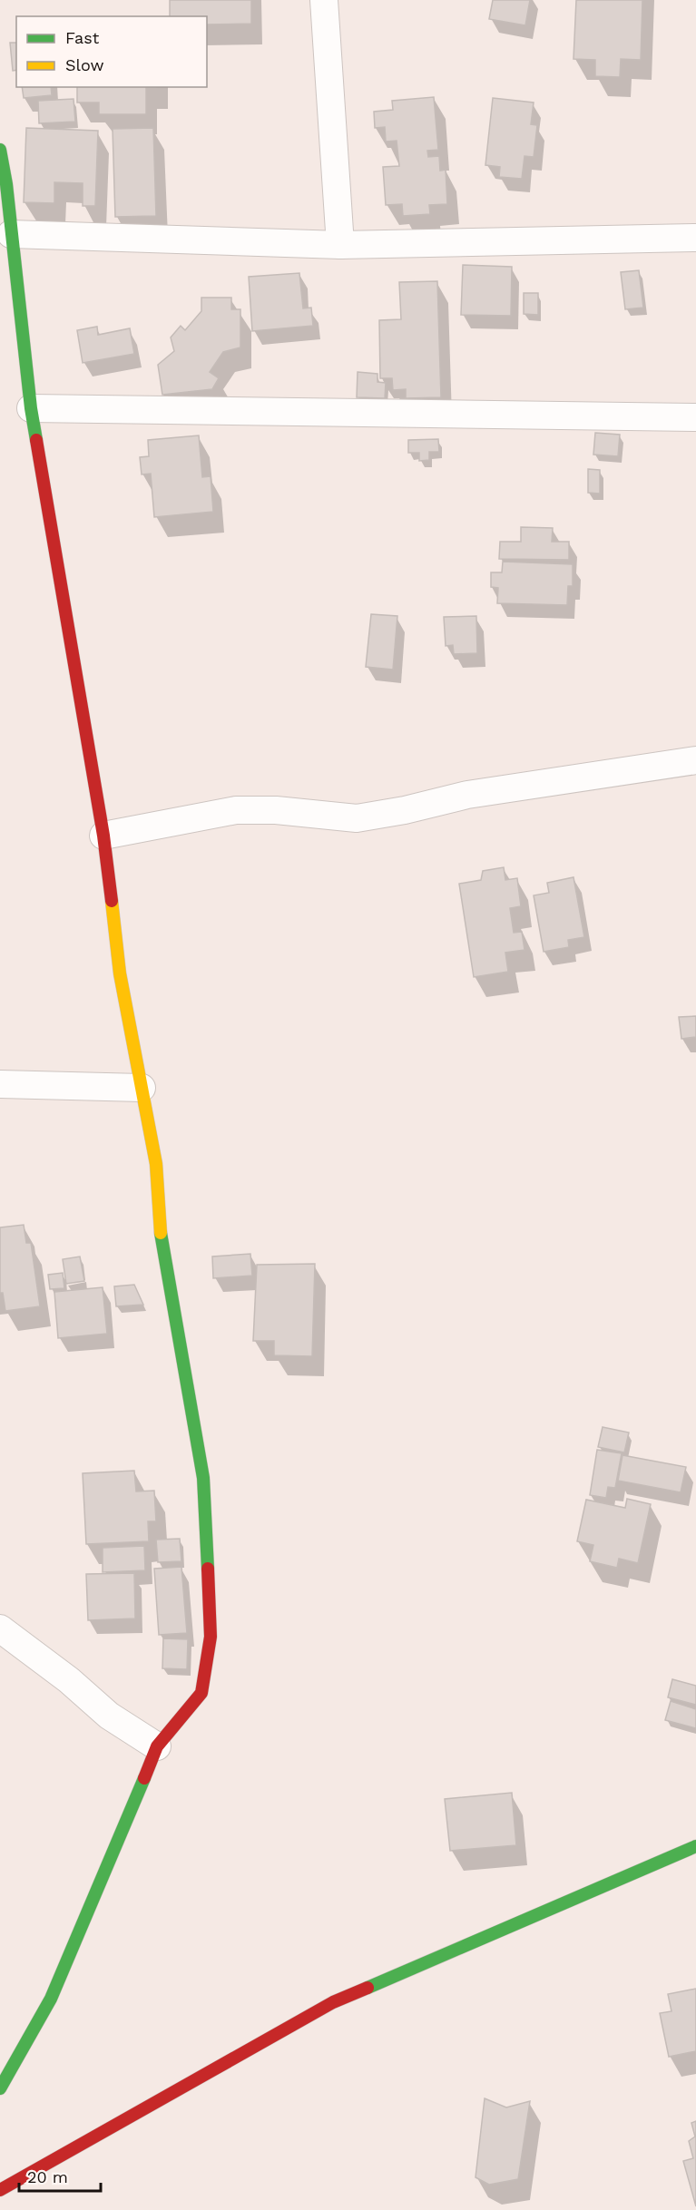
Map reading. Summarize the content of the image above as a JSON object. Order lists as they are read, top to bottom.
{
  "legend": ["Fast", "Slow"],
  "scale_bar": "20 m"
}
